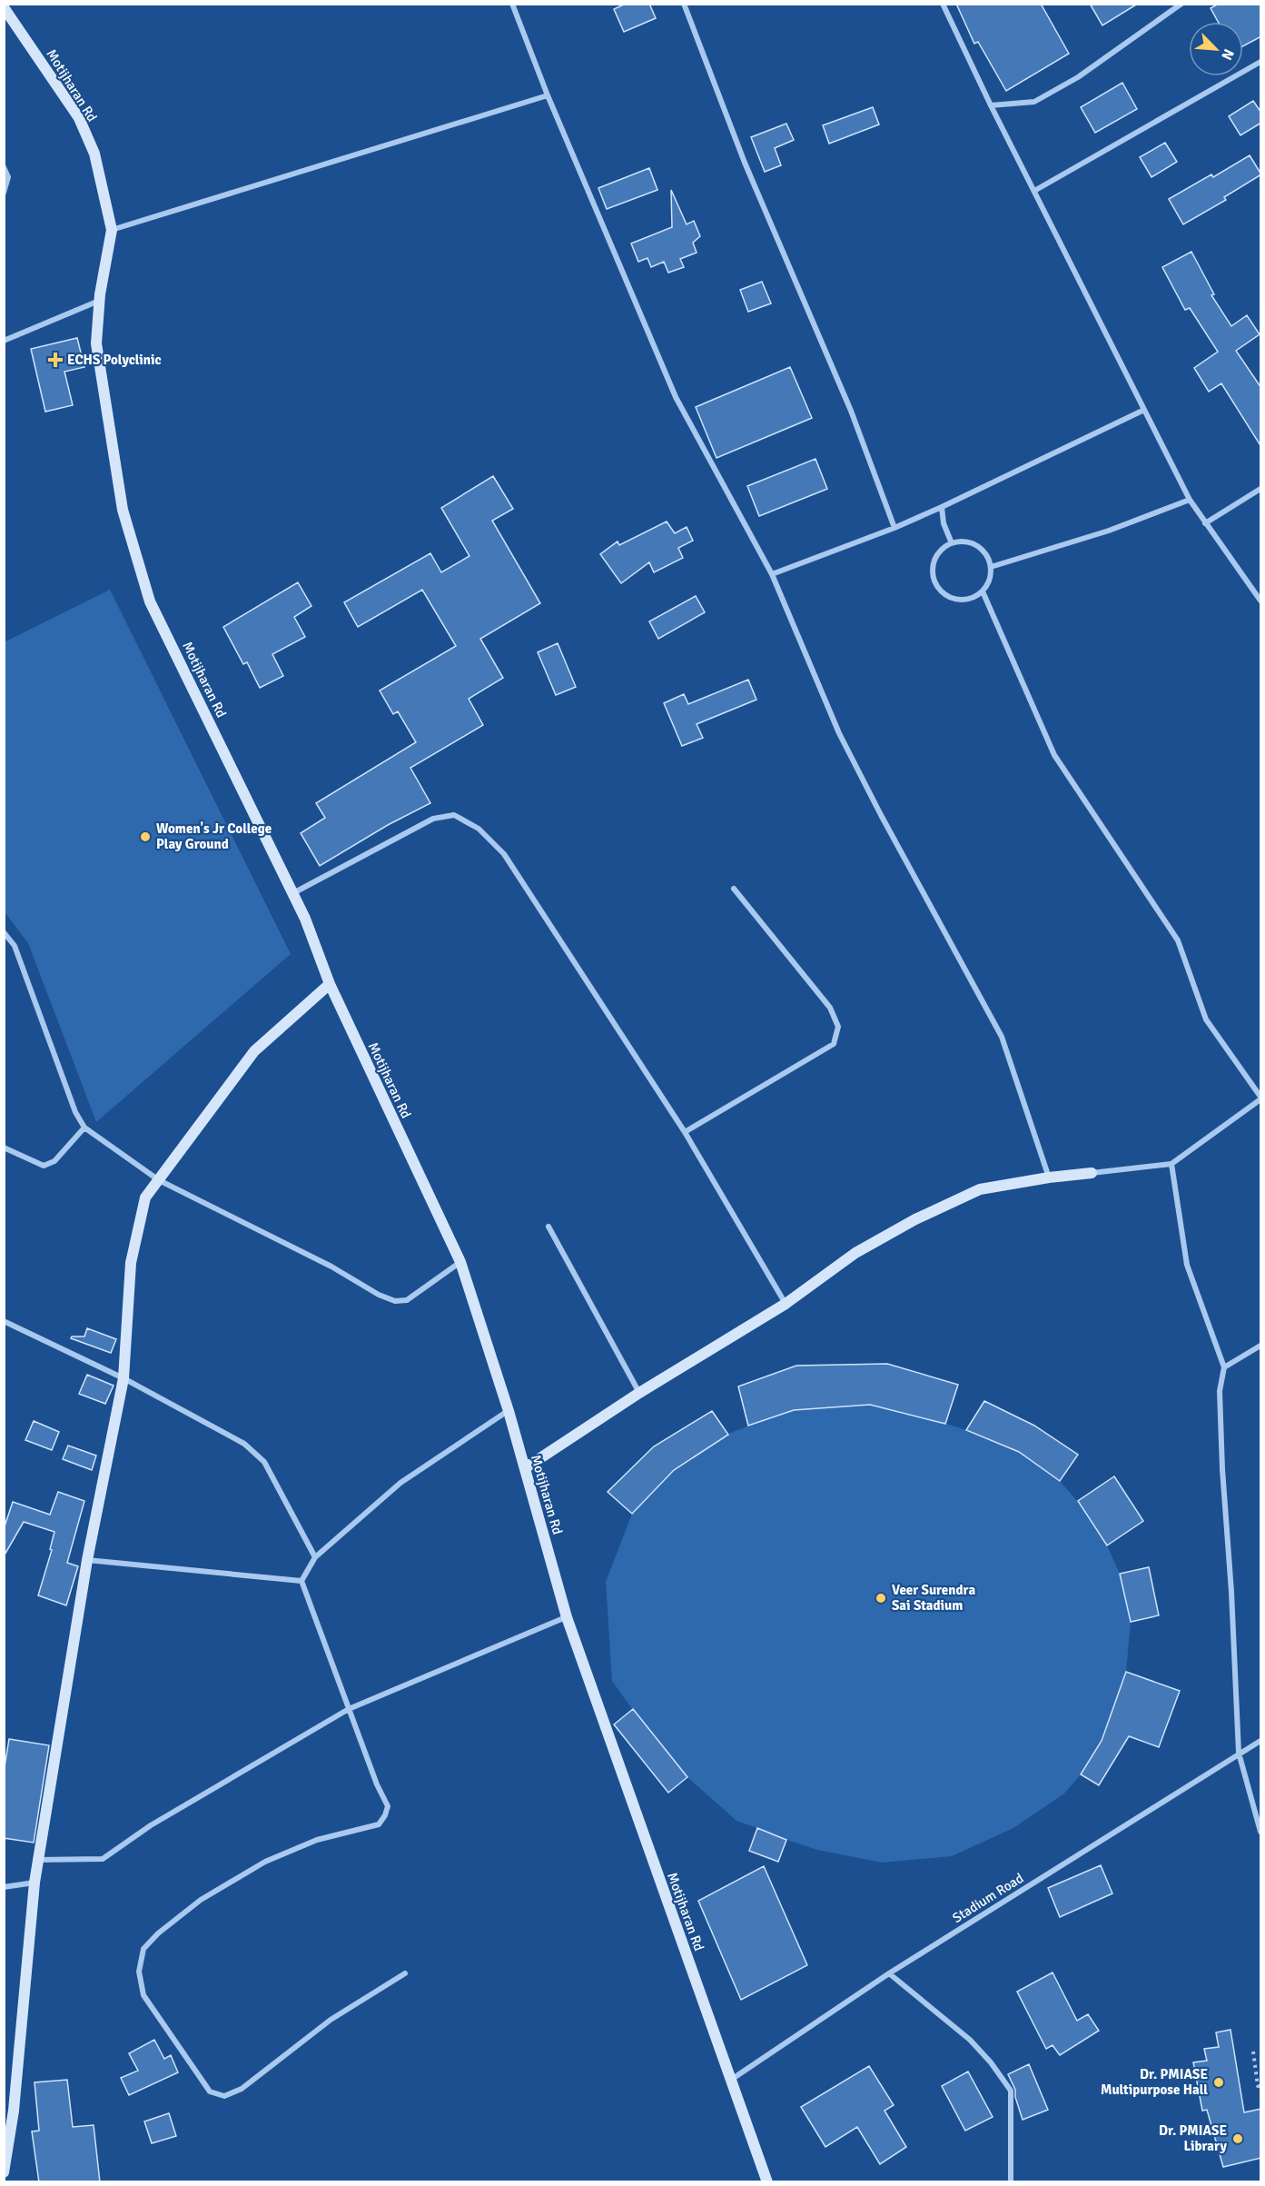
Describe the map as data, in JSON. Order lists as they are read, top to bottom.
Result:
{
  "streets": {
    "main road": ["Motijharan Rd"],
    "street": ["Stadium Road"]
  },
  "crossings": [
    ["Motijharan Rd", "Stadium Road"]
  ],
  "places": {
    "health": ["ECHS Polyclinic"],
    "other": [
      "Women's Jr College Play Ground",
      "Veer Surendra Sai Stadium",
      "Dr. PMIASE Multipurpose Hall",
      "Dr. PMIASE Library"
    ]
  },
  "north": "bottom right"
}
